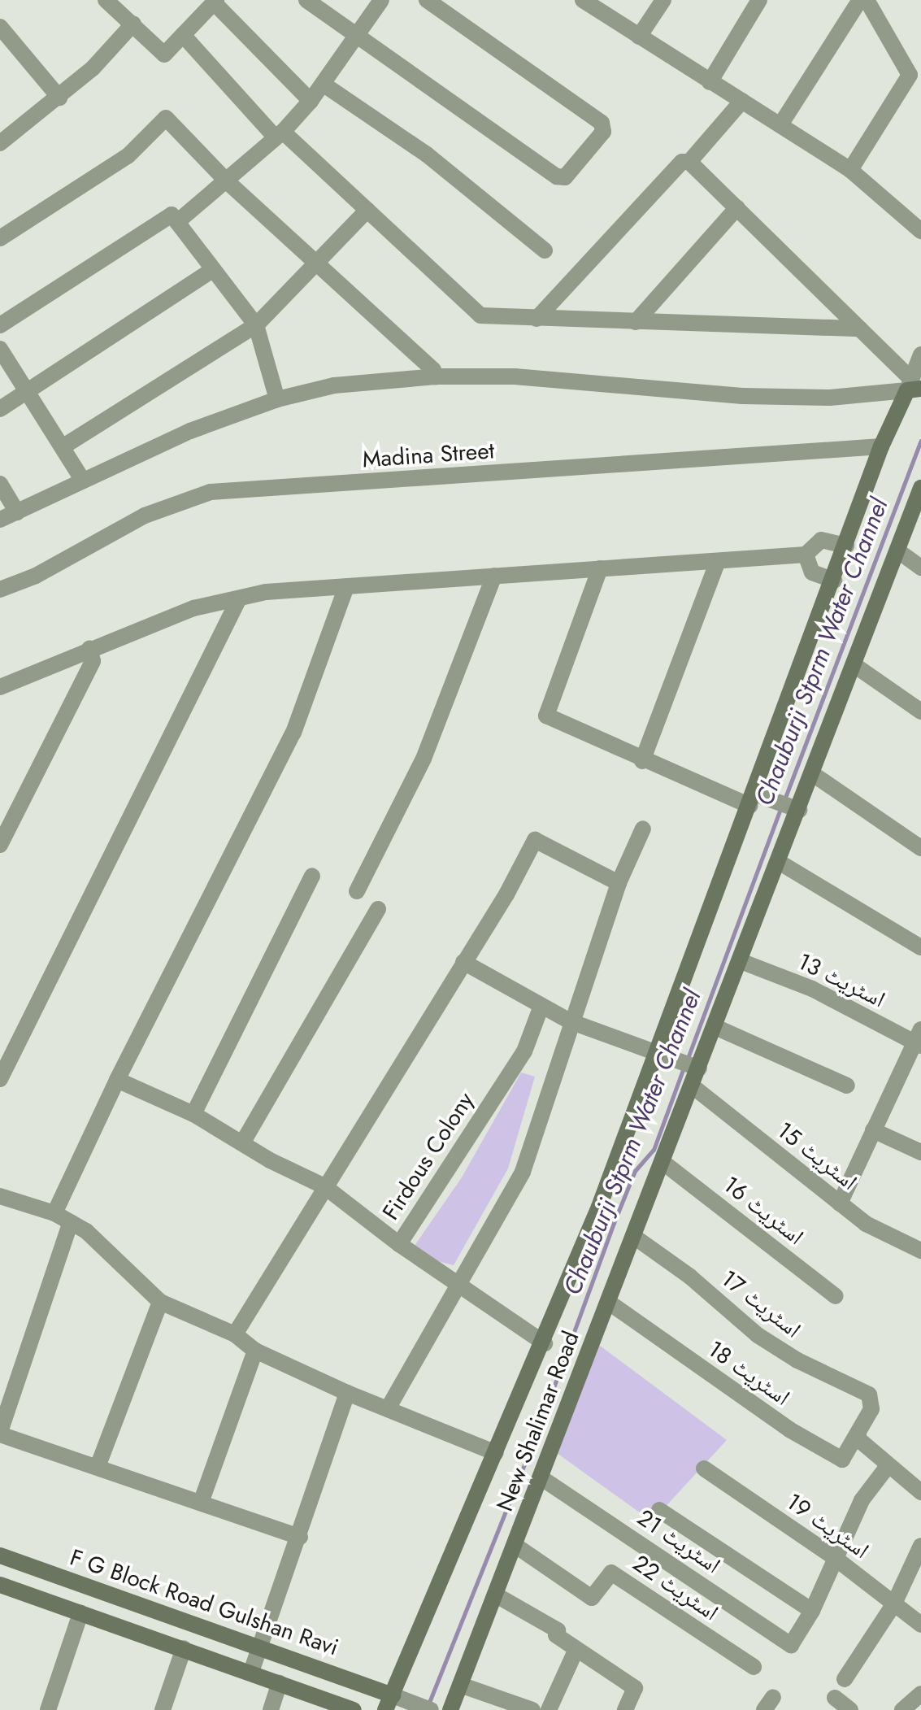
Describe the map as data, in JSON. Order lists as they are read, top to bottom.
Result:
{
  "streets": {
    "street": [
      "Madina Street",
      "اسٹریٹ 13",
      "Firdous Colony",
      "اسٹریٹ 15",
      "اسٹریٹ 16",
      "اسٹریٹ 17",
      "اسٹریٹ 18",
      "New Shalimar Road",
      "اسٹریٹ 19",
      "اسٹریٹ 21",
      "اسٹریٹ 22",
      "F G Block Road Gulshan Ravi"
    ]
  },
  "crossings": [
    ["اسٹریٹ 13", "New Shalimar Road"],
    ["اسٹریٹ 15", "New Shalimar Road"],
    ["اسٹریٹ 16", "New Shalimar Road"],
    ["اسٹریٹ 17", "اسٹریٹ 18"],
    ["اسٹریٹ 17", "New Shalimar Road"],
    ["اسٹریٹ 18", "New Shalimar Road"],
    ["New Shalimar Road", "اسٹریٹ 21"],
    ["New Shalimar Road", "اسٹریٹ 22"]
  ],
  "water": ["Chauburji Stprm Water Channel"]
}
